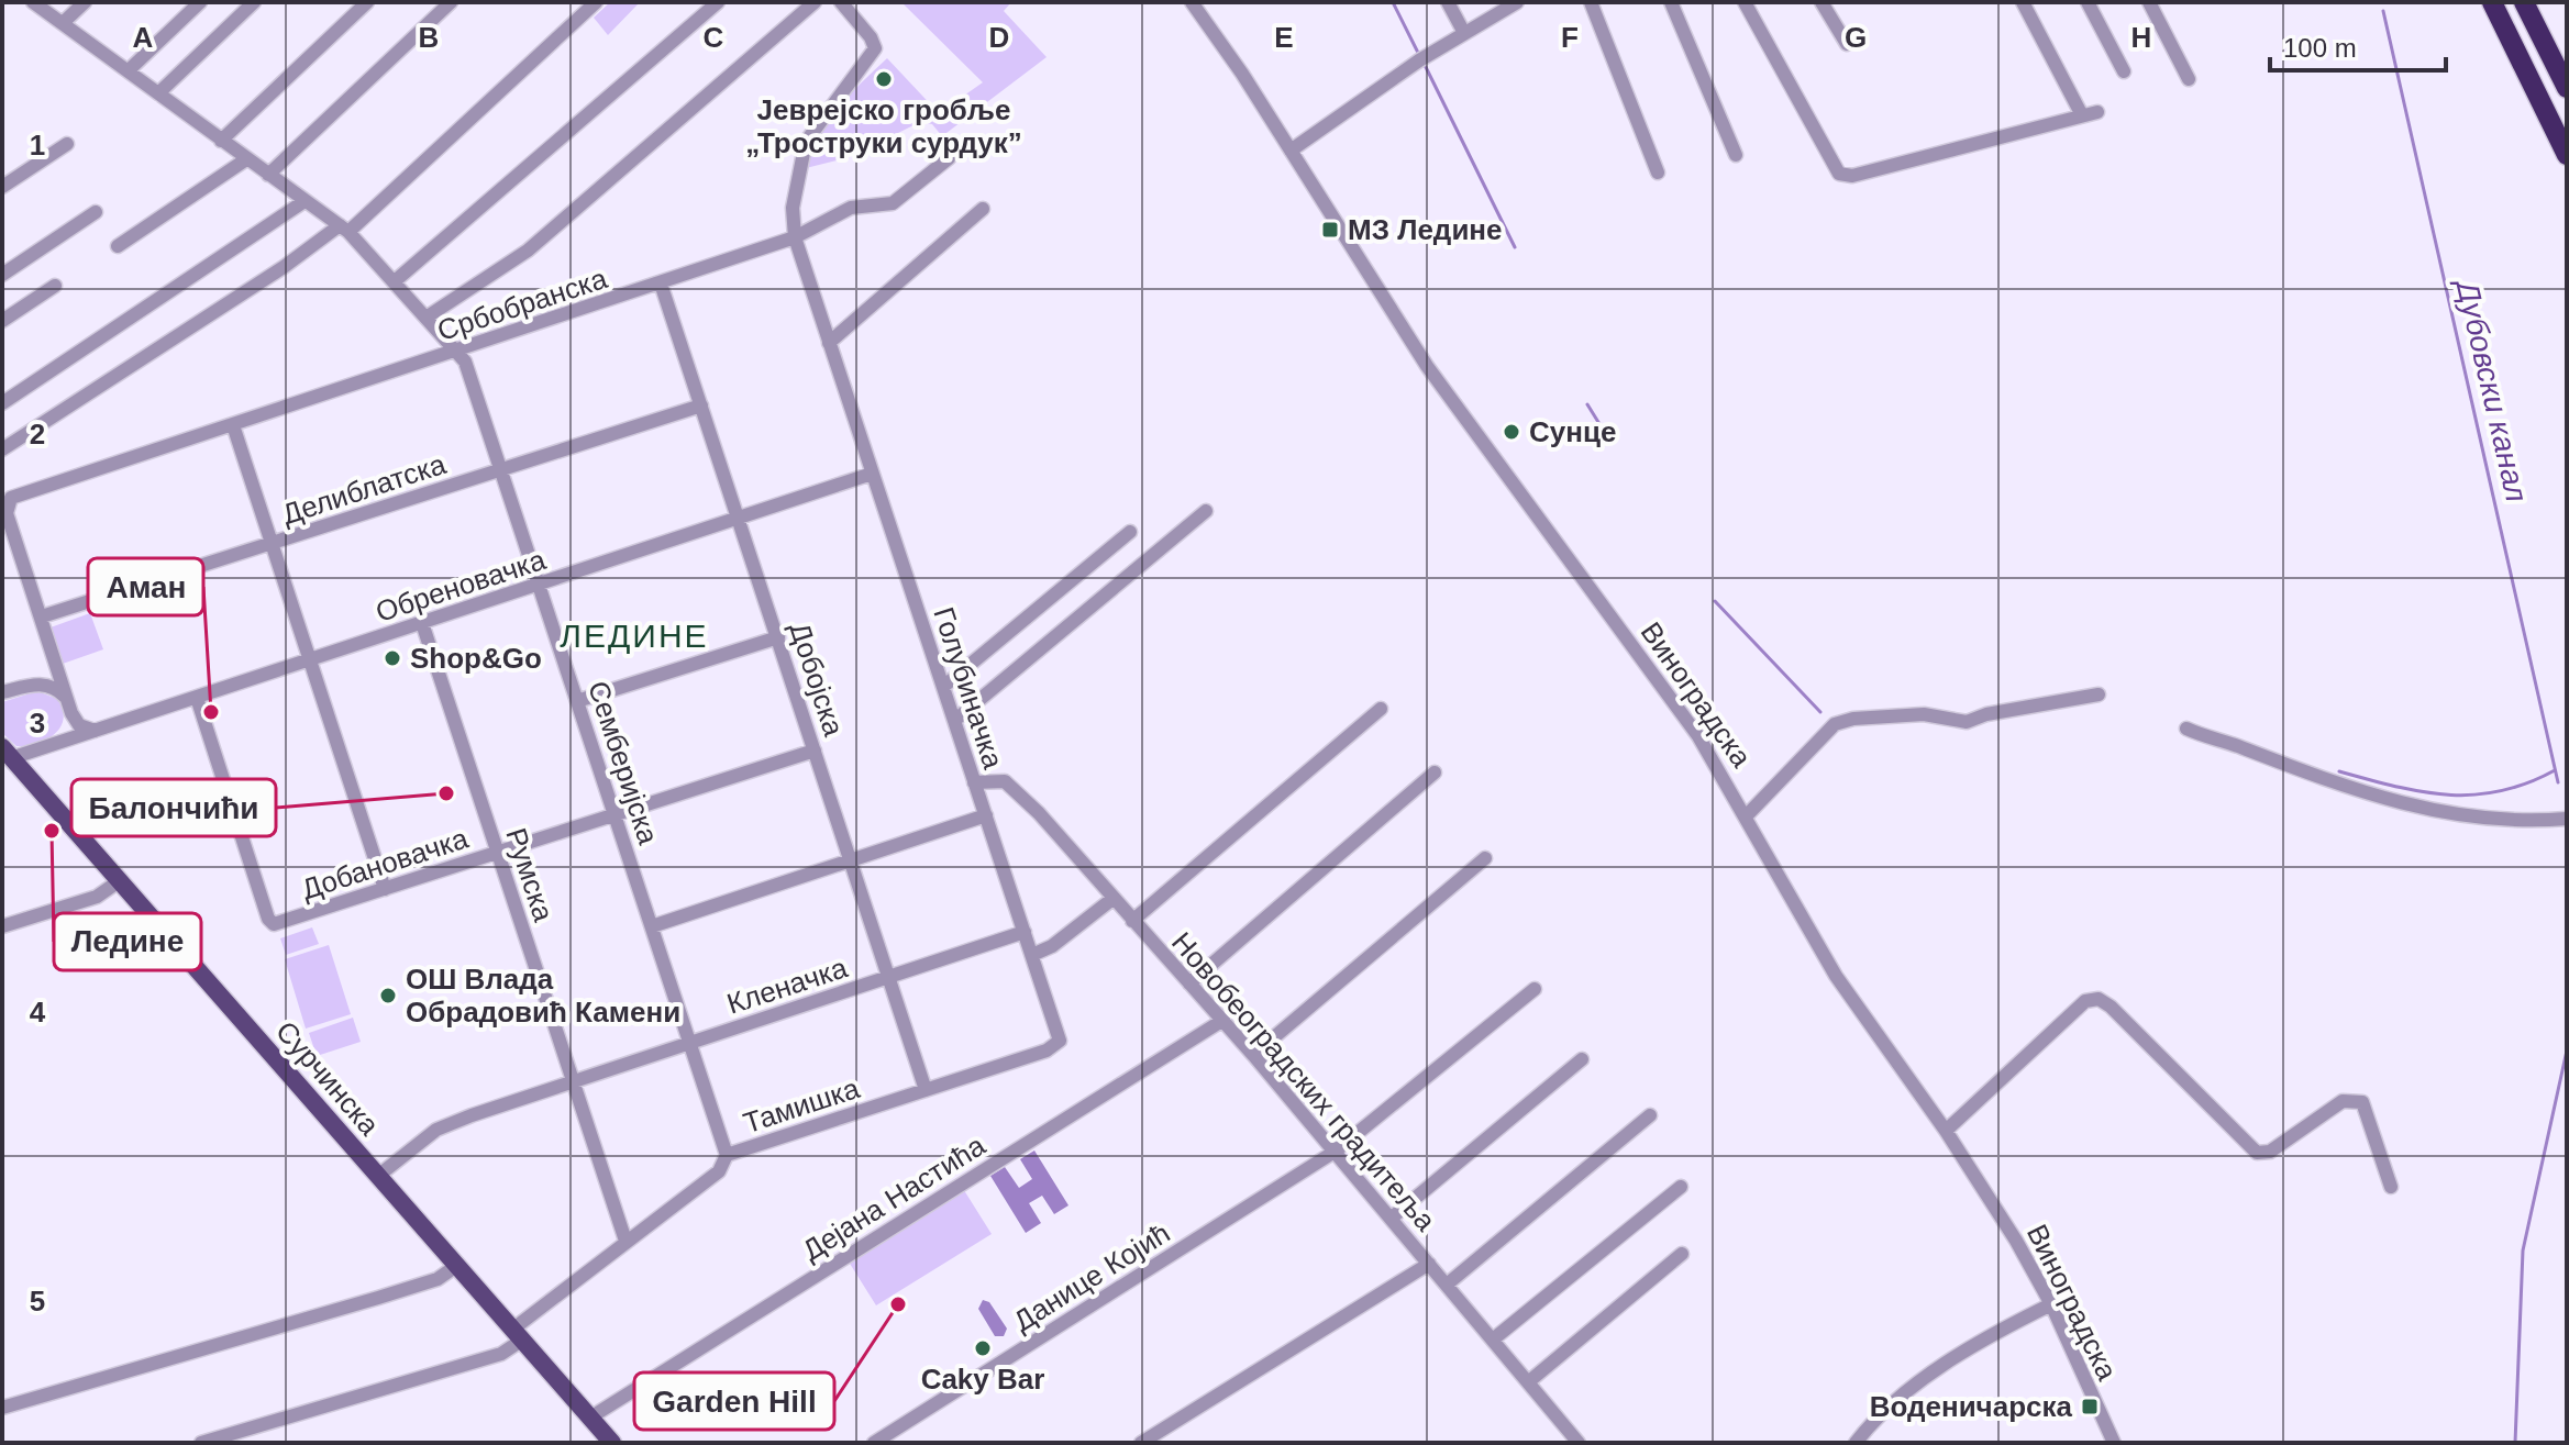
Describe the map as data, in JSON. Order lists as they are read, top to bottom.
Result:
{
  "streets": {
    "main road": ["Сурчинска"],
    "street": [
      "Србобранска",
      "Делиблатска",
      "Обреновачка",
      "Добојска",
      "Голубиначка",
      "Виноградска",
      "Семберијска",
      "Добановачка",
      "Румска",
      "Кленачка",
      "Новобеоградских градитеља",
      "Тамишка",
      "Дејана Настића",
      "Данице Којић"
    ]
  },
  "crossings": [
    ["Србобранска", "Делиблатска"],
    ["Србобранска", "Добојска"],
    ["Србобранска", "Голубиначка"],
    ["Србобранска", "Семберијска"],
    ["Делиблатска", "Добојска"],
    ["Делиблатска", "Семберијска"],
    ["Обреновачка", "Добојска"],
    ["Обреновачка", "Голубиначка"],
    ["Обреновачка", "Семберијска"],
    ["Обреновачка", "Добановачка"],
    ["Обреновачка", "Румска"],
    ["Обреновачка", "Сурчинска"],
    ["Добојска", "Добановачка"],
    ["Добојска", "Кленачка"],
    ["Добојска", "Тамишка"],
    ["Голубиначка", "Кленачка"],
    ["Голубиначка", "Новобеоградских градитеља"],
    ["Голубиначка", "Тамишка"],
    ["Семберијска", "Добановачка"],
    ["Семберијска", "Кленачка"],
    ["Семберијска", "Тамишка"],
    ["Добановачка", "Румска"],
    ["Румска", "Кленачка"],
    ["Румска", "Тамишка"],
    ["Кленачка", "Сурчинска"],
    ["Сурчинска", "Тамишка"],
    ["Сурчинска", "Дејана Настића"],
    ["Новобеоградских градитеља", "Дејана Настића"],
    ["Новобеоградских градитеља", "Данице Којић"]
  ],
  "districts": ["ЛЕДИНЕ"],
  "water": ["Дубовски канал"],
  "places": {
    "other": [
      "Јеврејско гробље „Троструки сурдук”",
      "Сунце",
      "Shop&Go",
      "Аман",
      "Балончићи",
      "Ледине",
      "ОШ Влада Обрадовић Камени",
      "Garden Hill",
      "Caky Bar"
    ],
    "transit": ["МЗ Ледине", "Воденичарска"]
  },
  "scale_bar": "100 m",
  "grid": {
    "columns": [
      "A",
      "B",
      "C",
      "D",
      "E",
      "F",
      "G",
      "H"
    ],
    "rows": [
      "1",
      "2",
      "3",
      "4",
      "5"
    ]
  }
}
